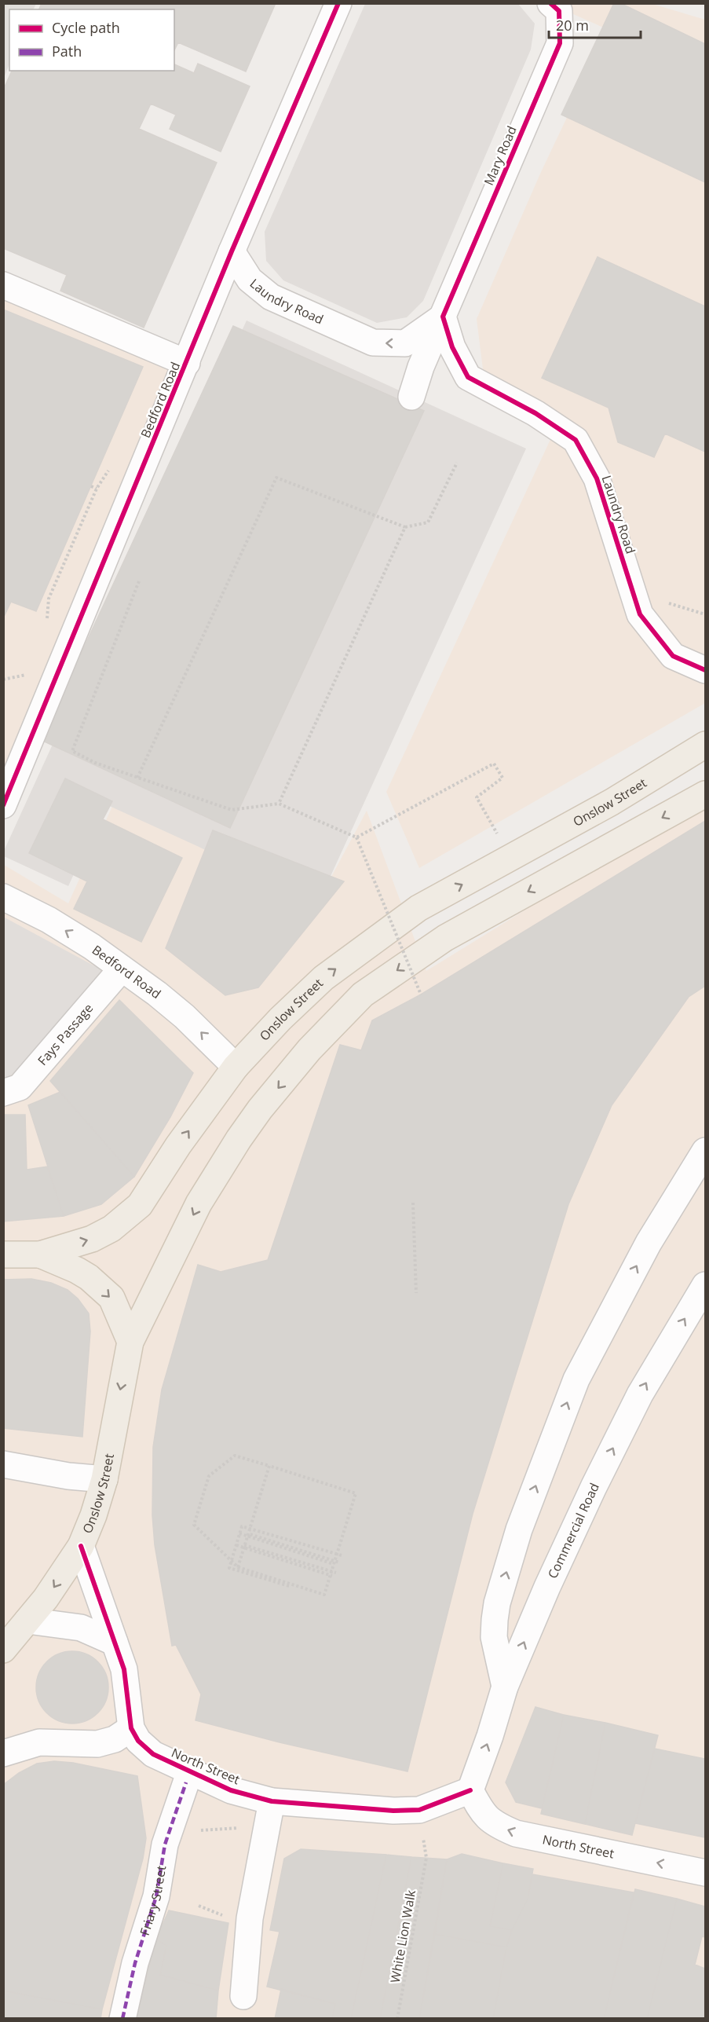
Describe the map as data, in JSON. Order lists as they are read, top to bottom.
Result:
{
  "streets": {
    "main road": ["Onslow Street"],
    "street": [
      "Mary Road",
      "Laundry Road",
      "Bedford Road",
      "Fays Passage",
      "Commercial Road",
      "North Street",
      "Friary Street"
    ],
    "path": ["White Lion Walk"]
  },
  "crossings": [
    ["Mary Road", "Laundry Road"],
    ["Laundry Road", "Bedford Road"],
    ["Bedford Road", "Onslow Street"],
    ["Bedford Road", "Fays Passage"],
    ["Commercial Road", "North Street"]
  ],
  "one_way": ["North Street"],
  "legend": ["Cycle path", "Path"],
  "scale_bar": "20 m"
}
